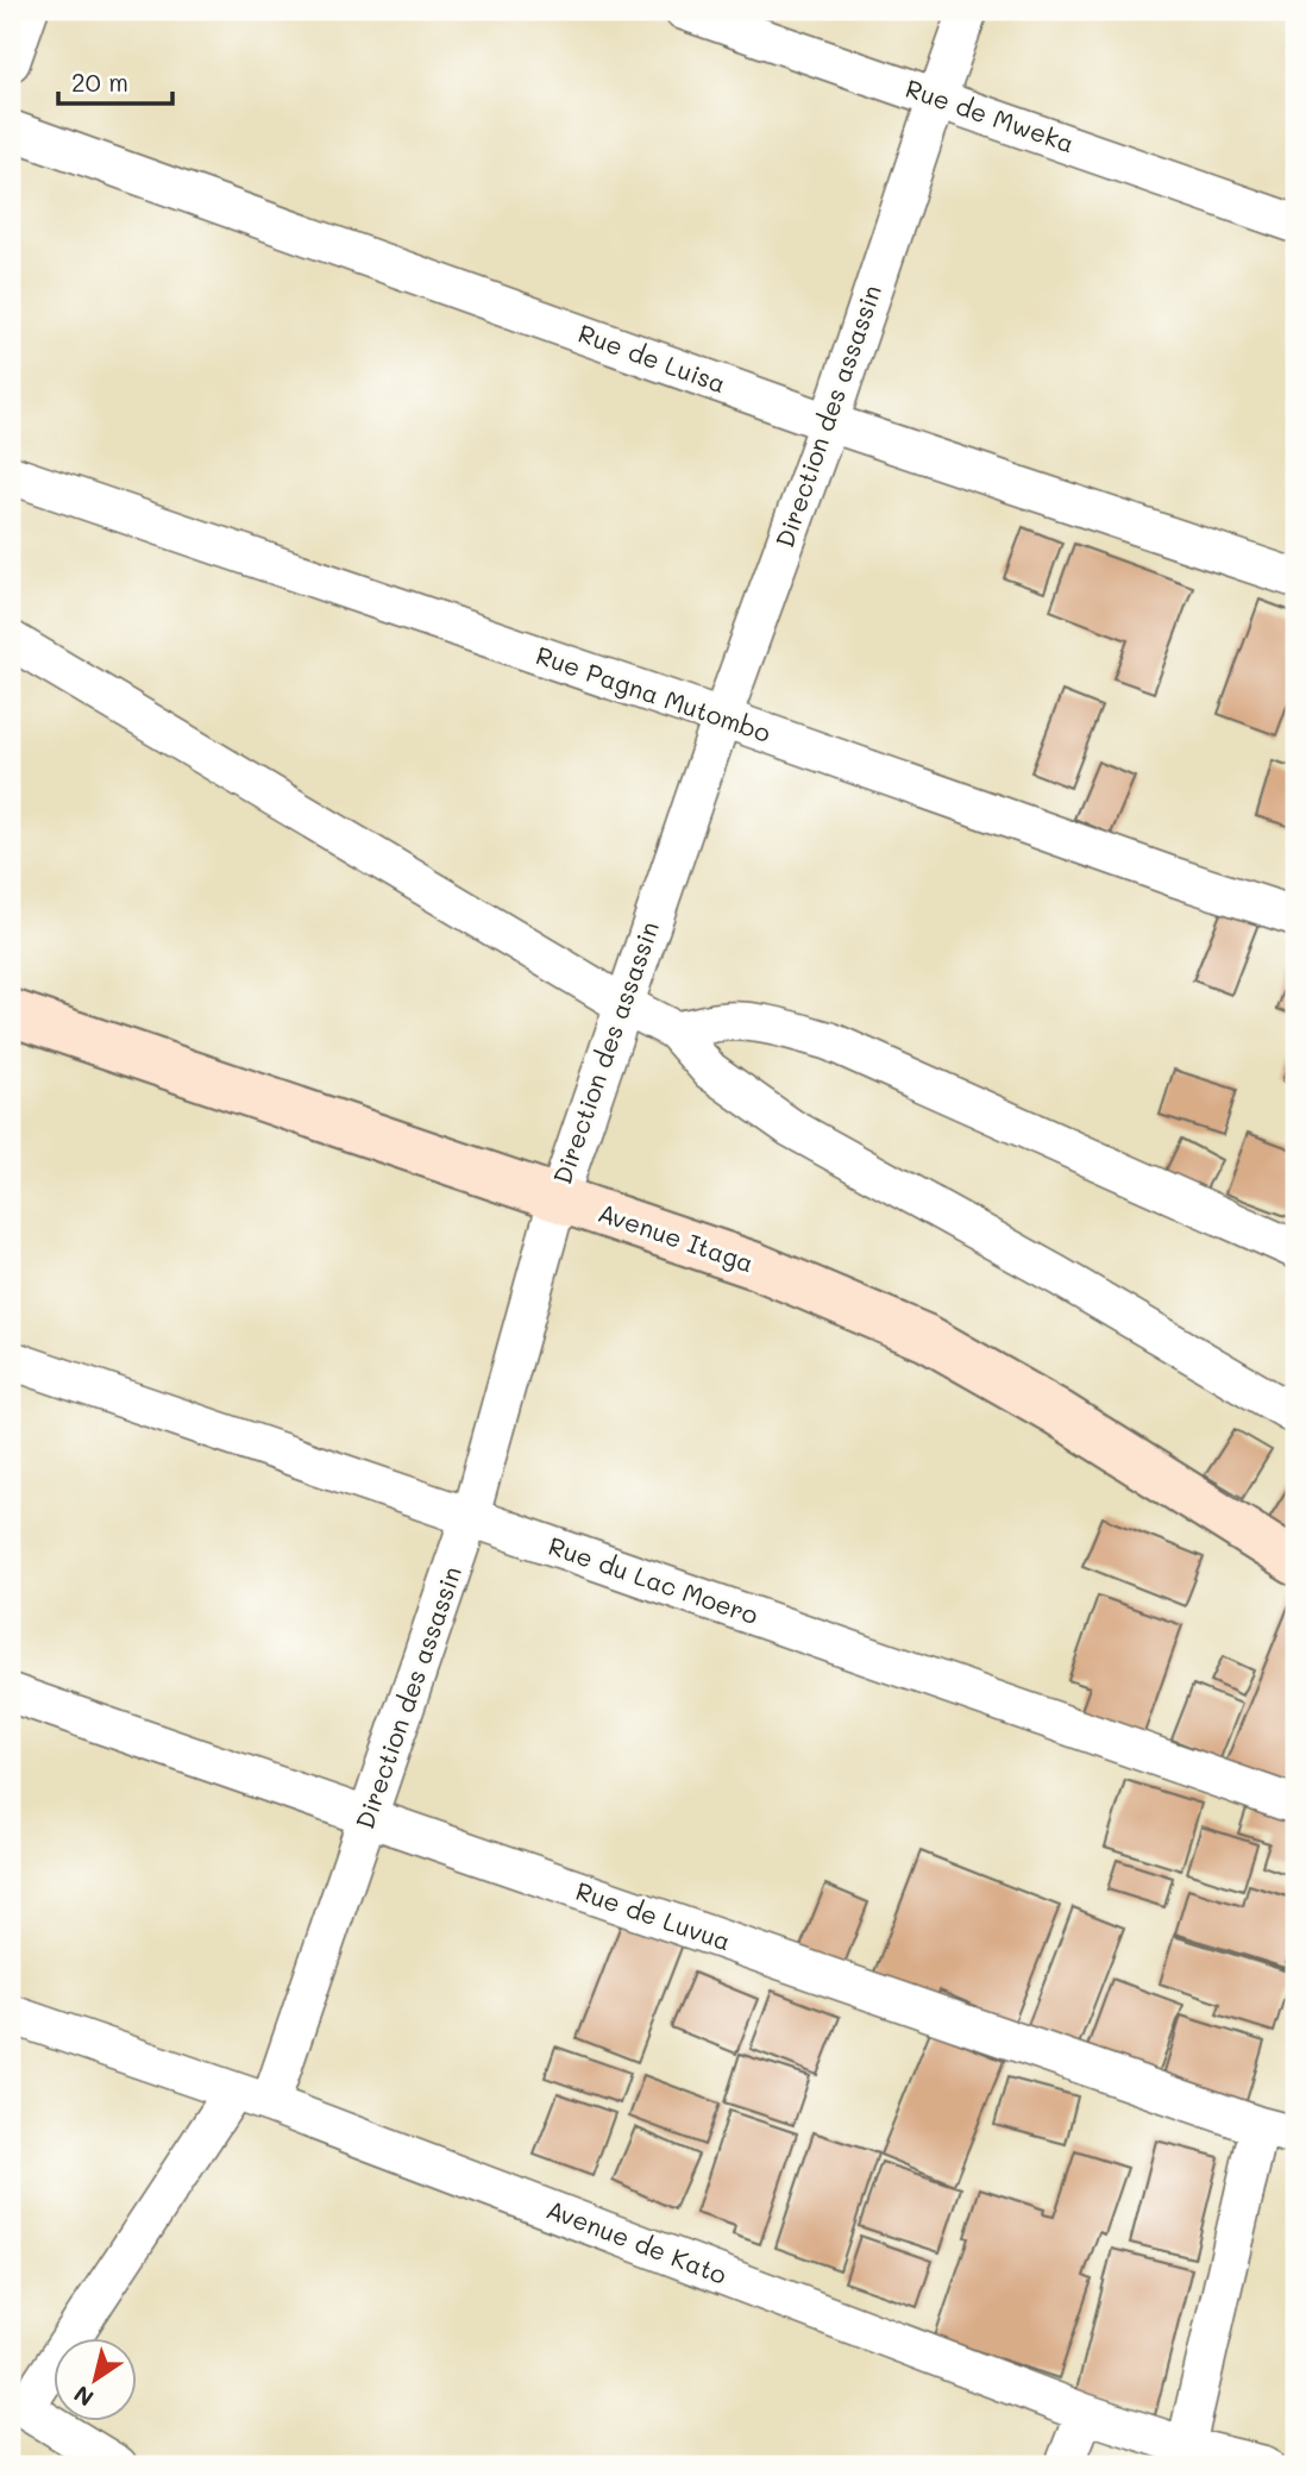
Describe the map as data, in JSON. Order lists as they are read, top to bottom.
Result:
{
  "streets": {
    "street": [
      "Rue de Mweka",
      "Rue de Luisa",
      "Direction des assassin",
      "Rue Pagna Mutombo",
      "Avenue Itaga",
      "Rue du Lac Moero",
      "Rue de Luvua",
      "Avenue de Kato"
    ]
  },
  "crossings": [
    ["Rue de Mweka", "Direction des assassin"],
    ["Rue de Luisa", "Direction des assassin"],
    ["Direction des assassin", "Rue Pagna Mutombo"],
    ["Direction des assassin", "Avenue Itaga"],
    ["Direction des assassin", "Rue du Lac Moero"],
    ["Direction des assassin", "Rue de Luvua"],
    ["Direction des assassin", "Avenue de Kato"]
  ],
  "scale_bar": "20 m",
  "north": "bottom left"
}
